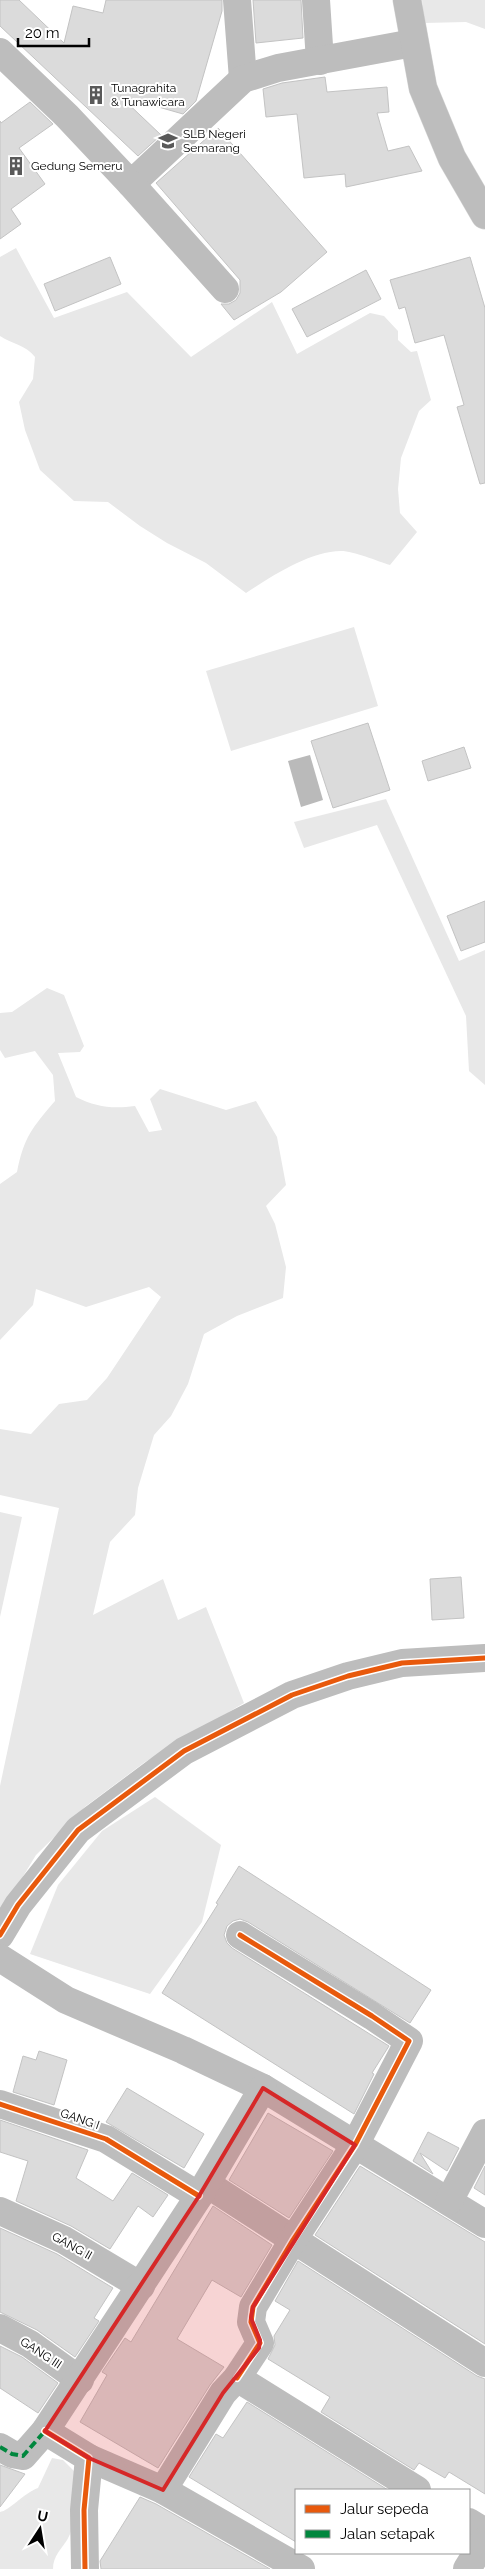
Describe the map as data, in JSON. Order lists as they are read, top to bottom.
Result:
{
  "streets": {
    "street": ["GANG I", "GANG II", "GANG III"]
  },
  "places": {
    "building": ["Tunagrahita & Tunawicara", "Gedung Semeru"],
    "school or university": ["SLB Negeri Semarang"]
  },
  "legend": ["Jalur sepeda", "Jalan setapak"],
  "scale_bar": "20 m",
  "north": "top"
}
